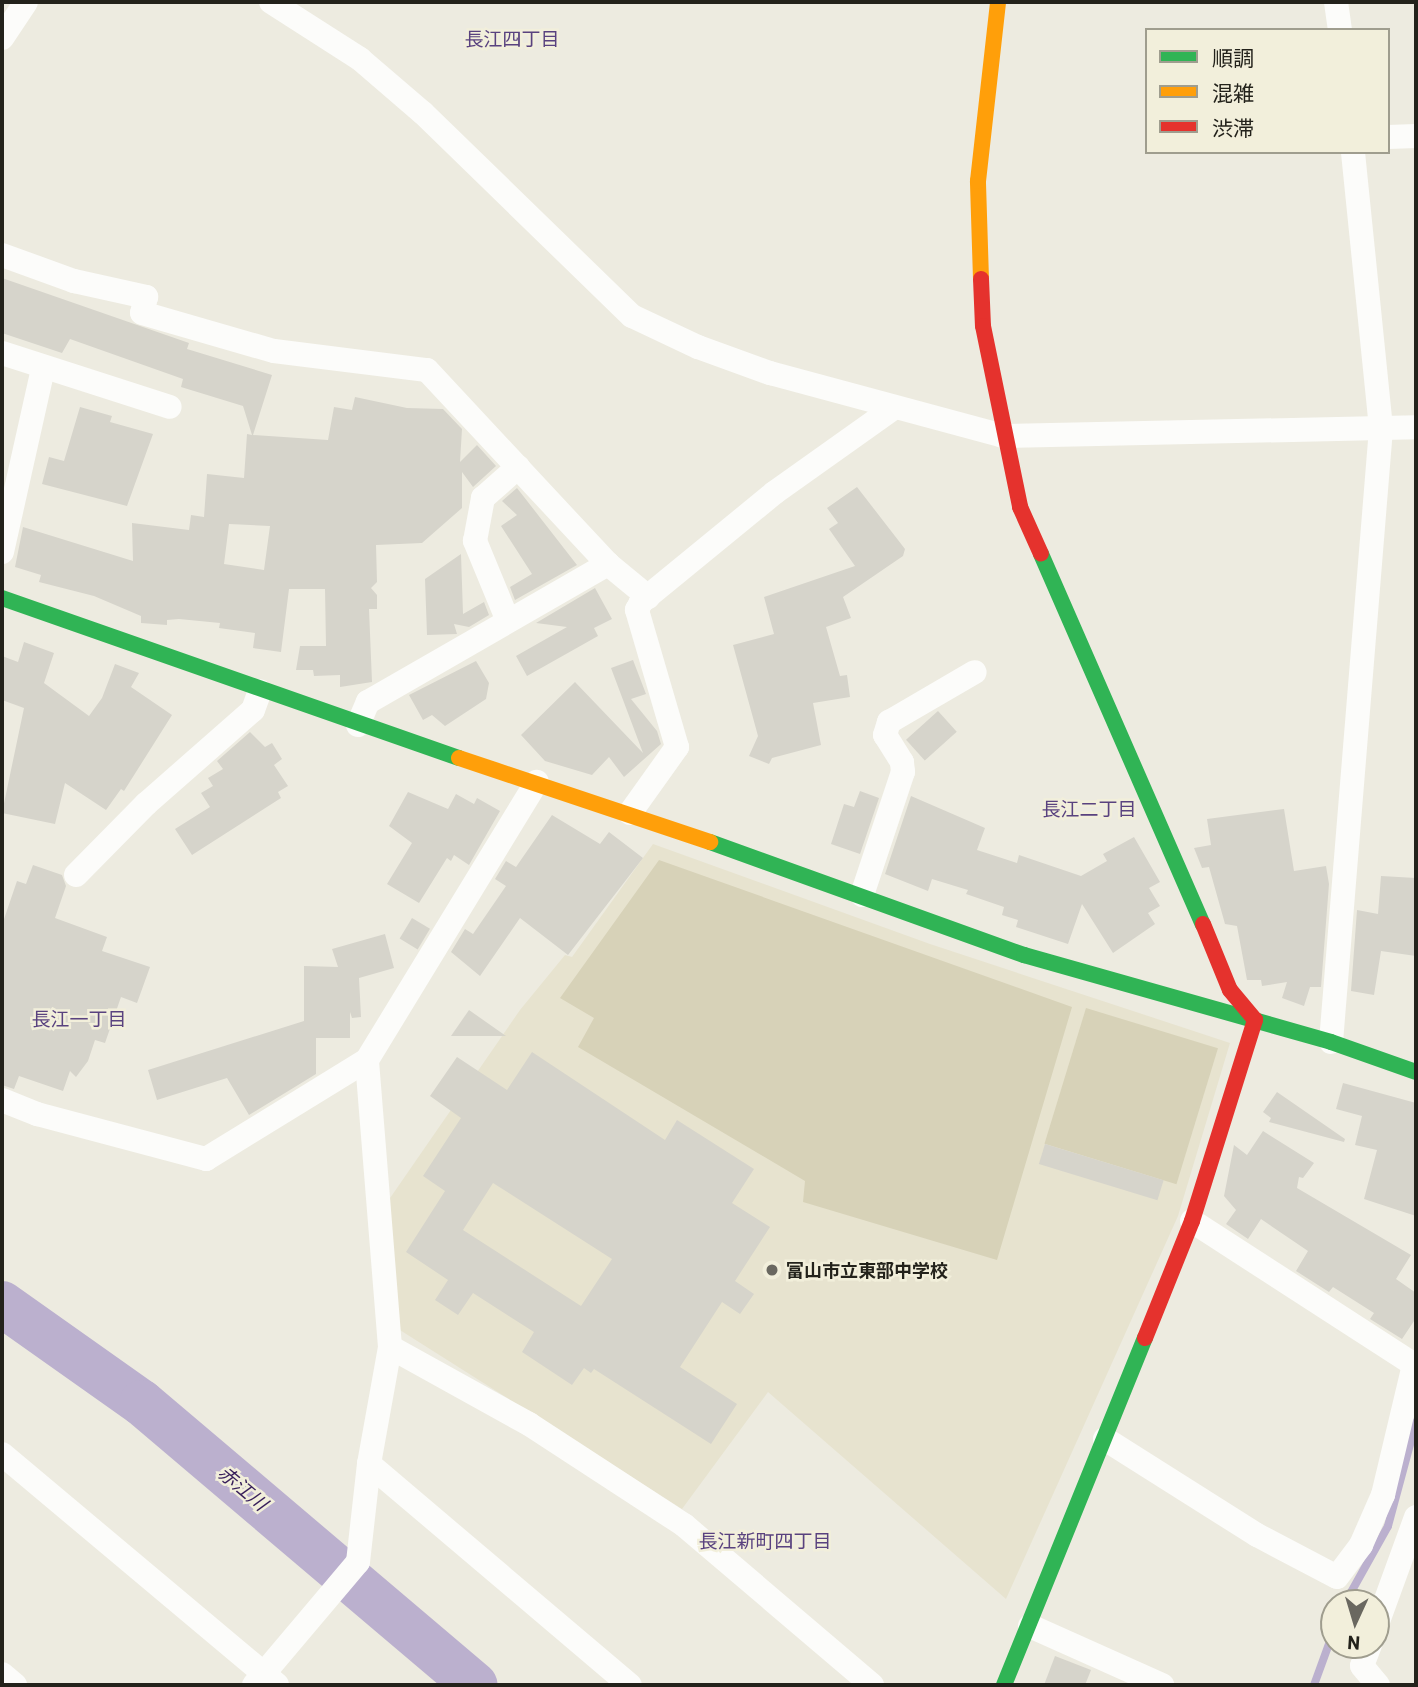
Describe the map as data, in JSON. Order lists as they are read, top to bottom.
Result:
{
  "districts": [
    "長江四丁目",
    "長江二丁目",
    "長江一丁目",
    "長江新町四丁目"
  ],
  "water": ["赤江川"],
  "places": ["富山市立東部中学校"],
  "legend": ["順調", "混雑", "渋滞"],
  "north": "bottom"
}
